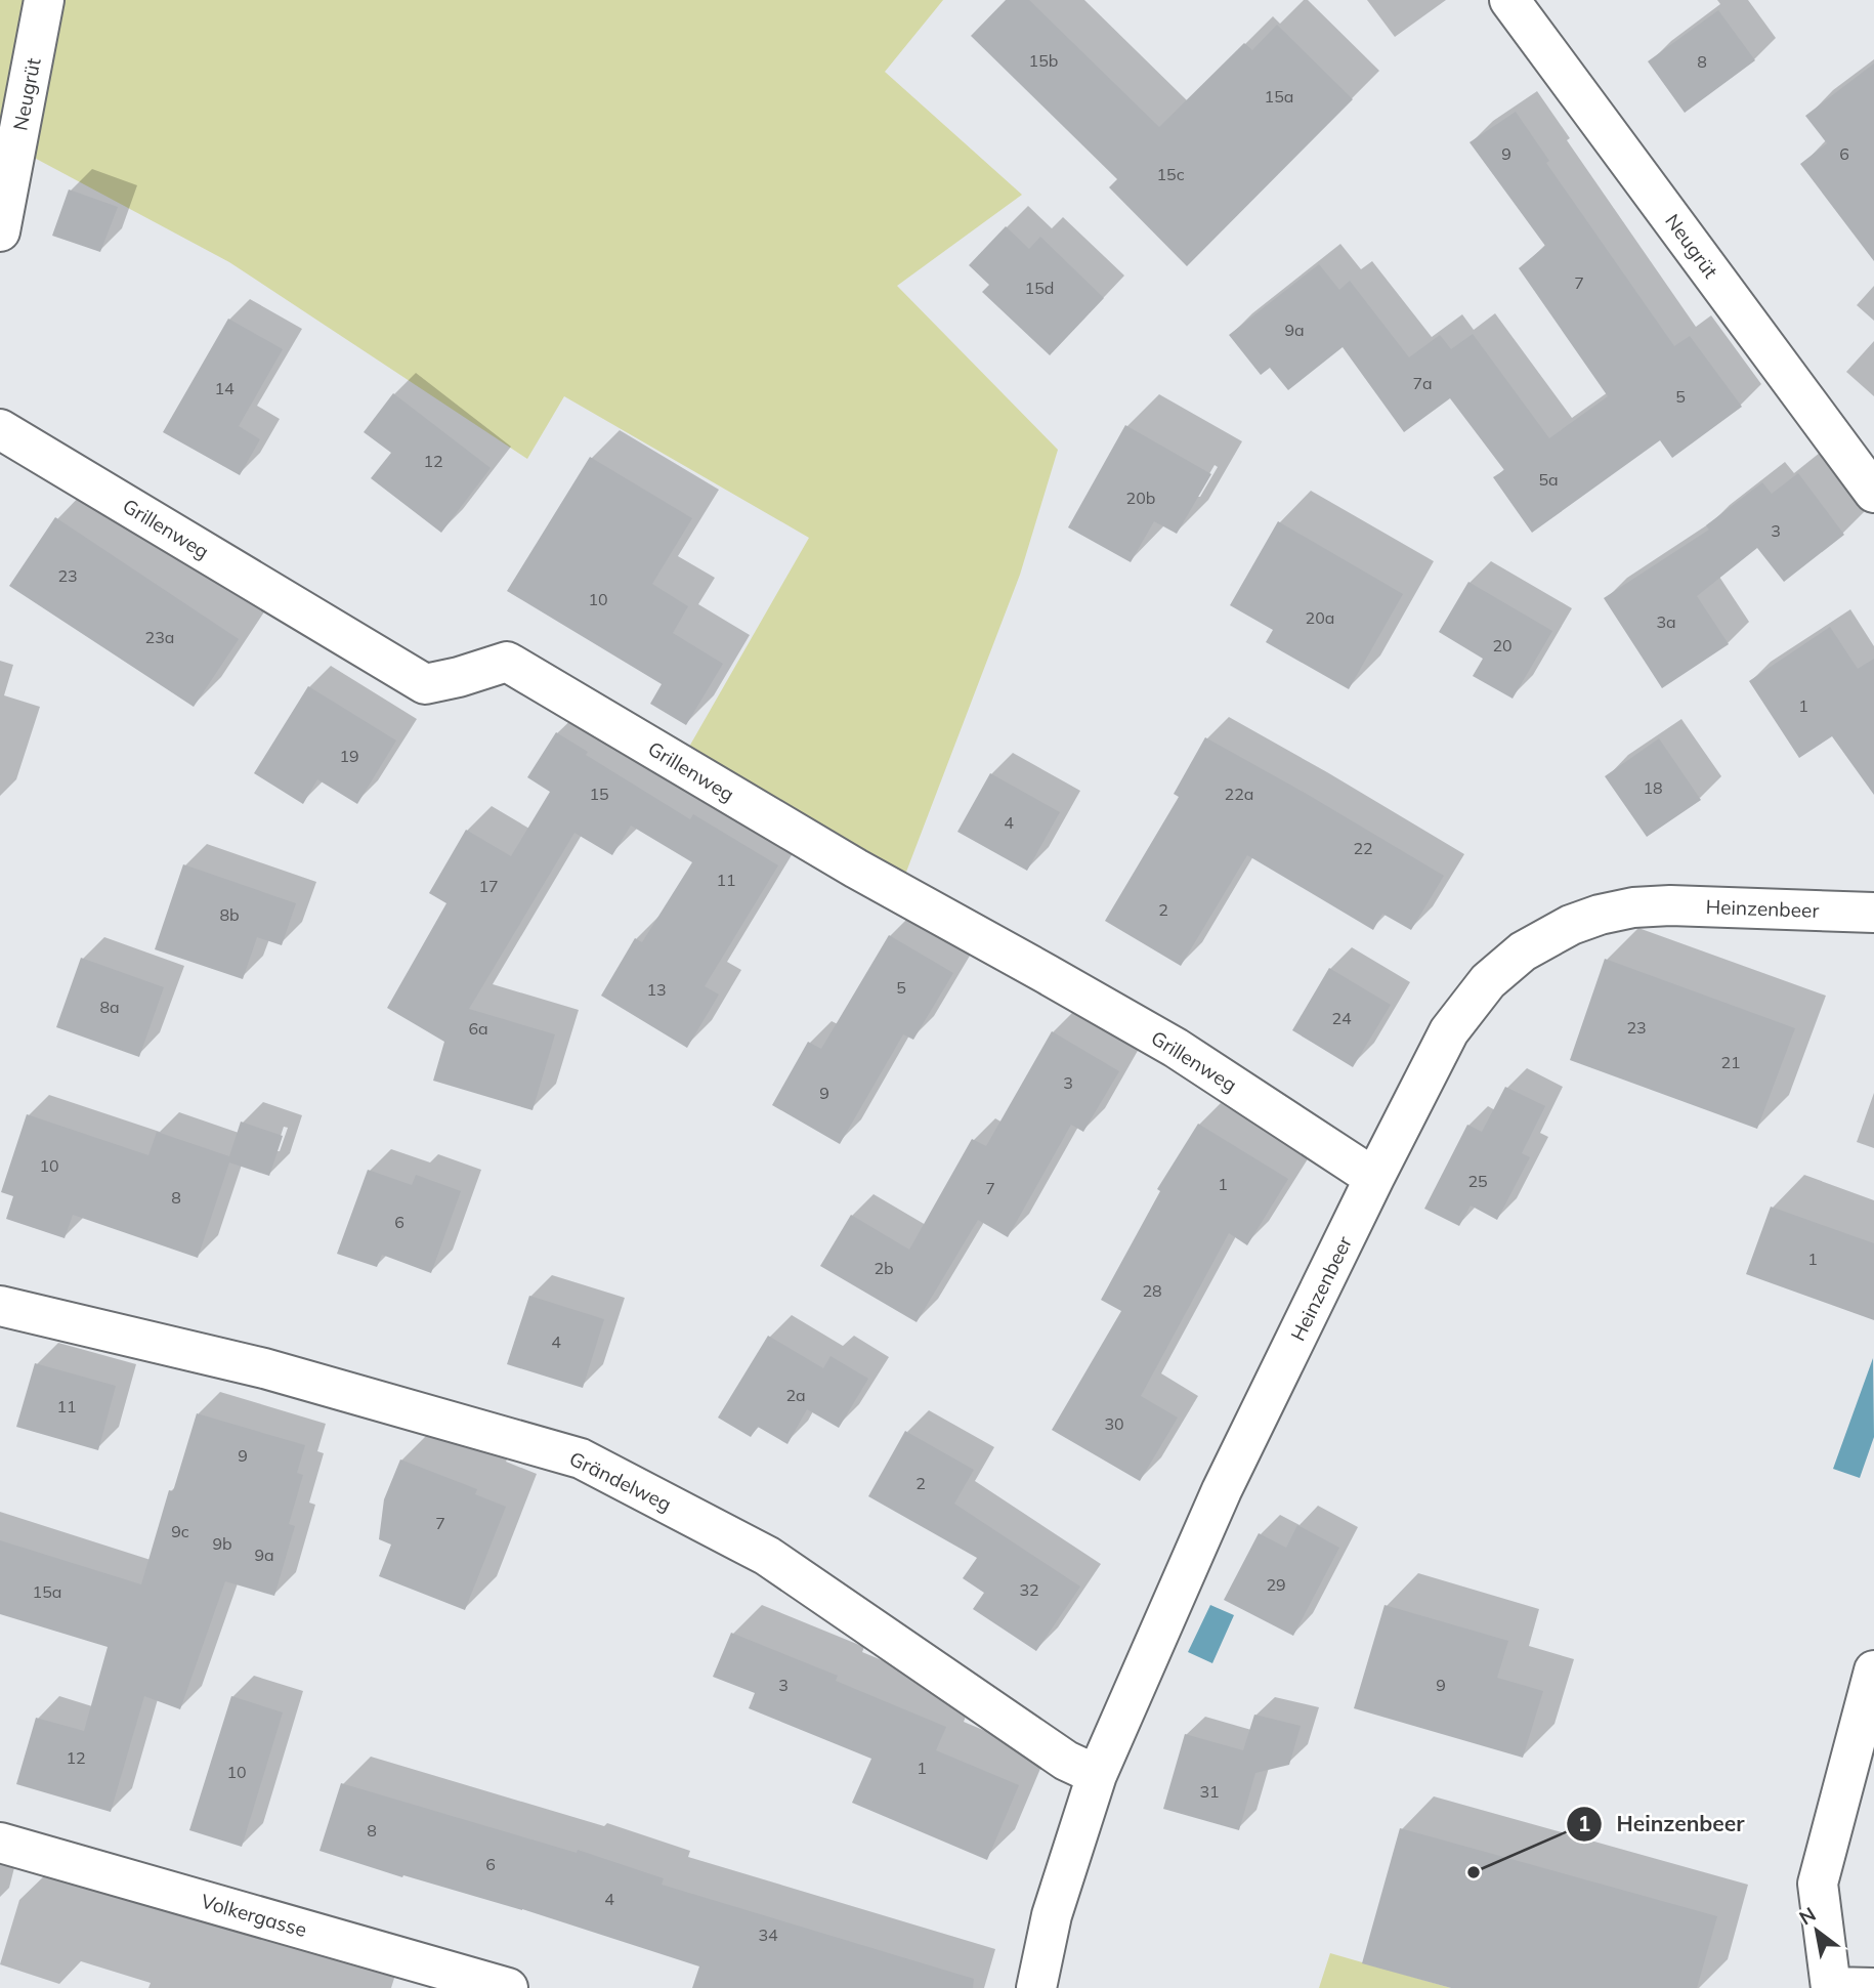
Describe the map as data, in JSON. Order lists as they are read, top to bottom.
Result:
{
  "streets": {
    "street": [
      "Neugrüt",
      "Grillenweg",
      "Heinzenbeer",
      "Grändelweg",
      "Volkergasse"
    ]
  },
  "crossings": [
    ["Grillenweg", "Heinzenbeer"],
    ["Heinzenbeer", "Grändelweg"]
  ],
  "places": ["Heinzenbeer"],
  "house_numbers": [
    "15b",
    "8",
    "15a",
    "9",
    "6",
    "15c",
    "7",
    "15d",
    "9a",
    "7a",
    "14",
    "5",
    "12",
    "5a",
    "20b",
    "3",
    "23",
    "10",
    "20a",
    "3a",
    "23a",
    "20",
    "1",
    "19",
    "18",
    "15",
    "22a",
    "4",
    "22",
    "11",
    "17",
    "2",
    "8b",
    "5",
    "13",
    "8a",
    "24",
    "23",
    "6a",
    "21",
    "3",
    "9",
    "10",
    "25",
    "1",
    "7",
    "8",
    "6",
    "1",
    "2b",
    "28",
    "4",
    "2a",
    "11",
    "30",
    "9",
    "2",
    "7",
    "9c",
    "9b",
    "9a",
    "29",
    "32",
    "15a",
    "3",
    "9",
    "12",
    "1",
    "10",
    "31",
    "8",
    "6",
    "4",
    "34"
  ],
  "north": "top left"
}
